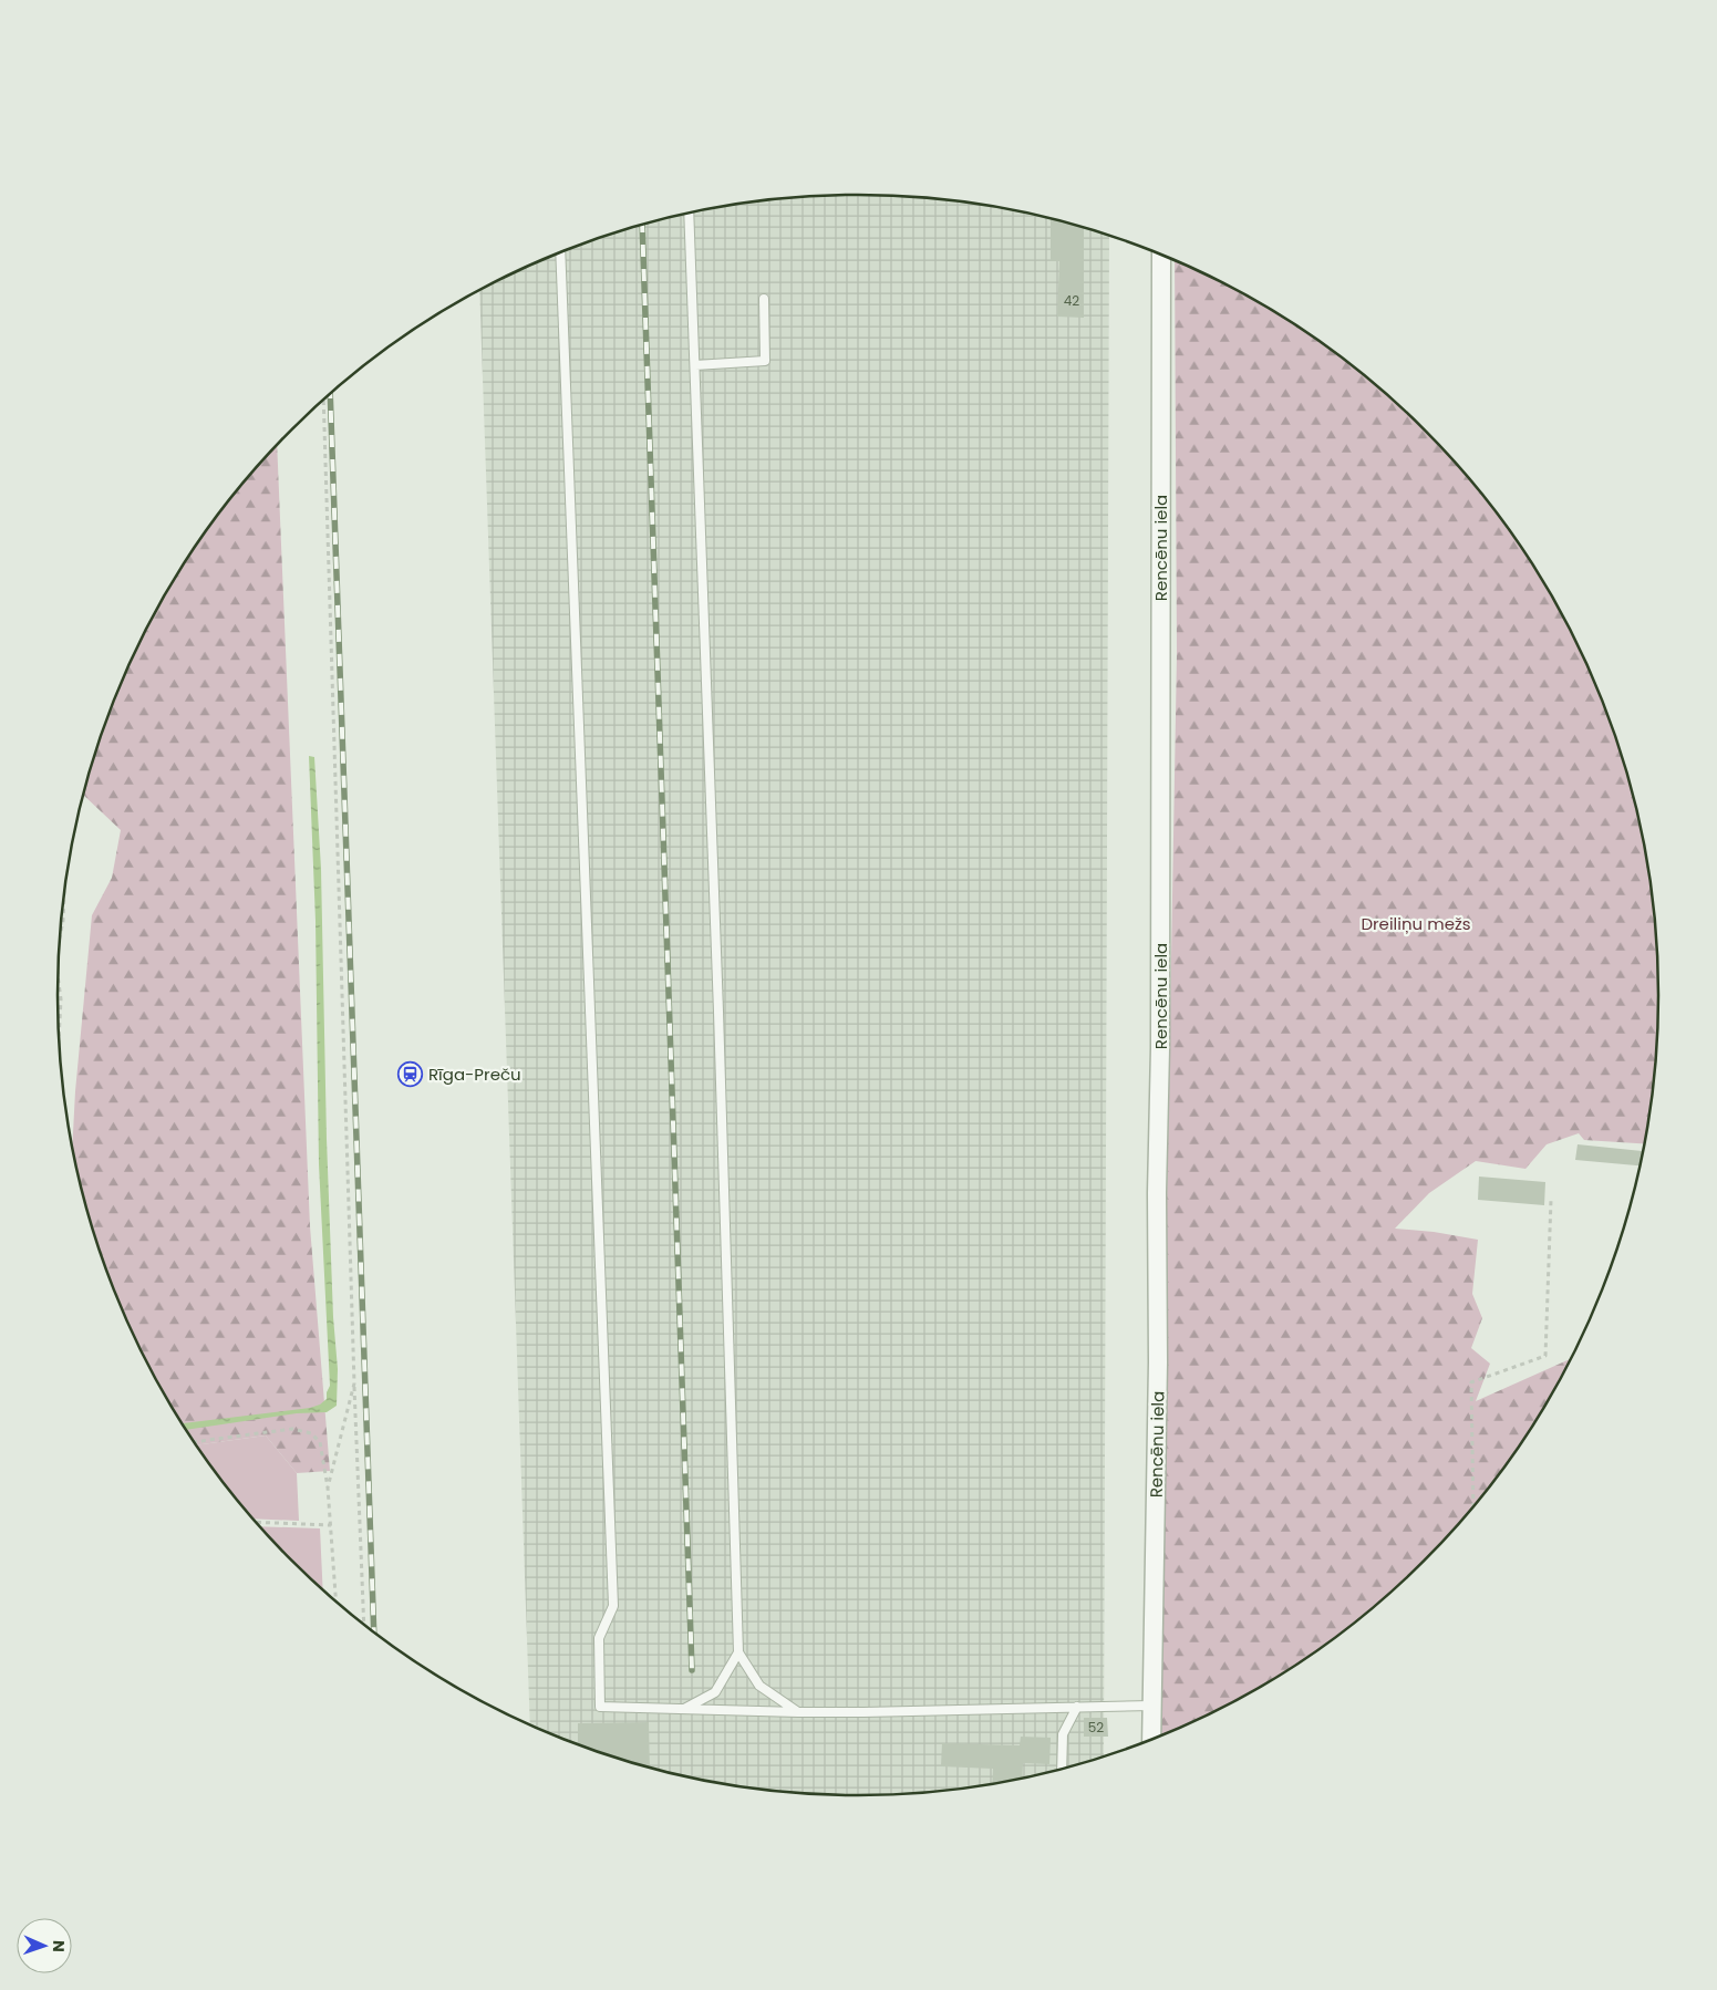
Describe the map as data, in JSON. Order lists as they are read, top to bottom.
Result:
{
  "streets": {
    "street": ["Rencēnu iela"]
  },
  "parks": ["Dreiliņu mežs"],
  "places": {
    "station": ["Rīga-Preču"]
  },
  "house_numbers": ["42", "52"],
  "north": "right"
}
